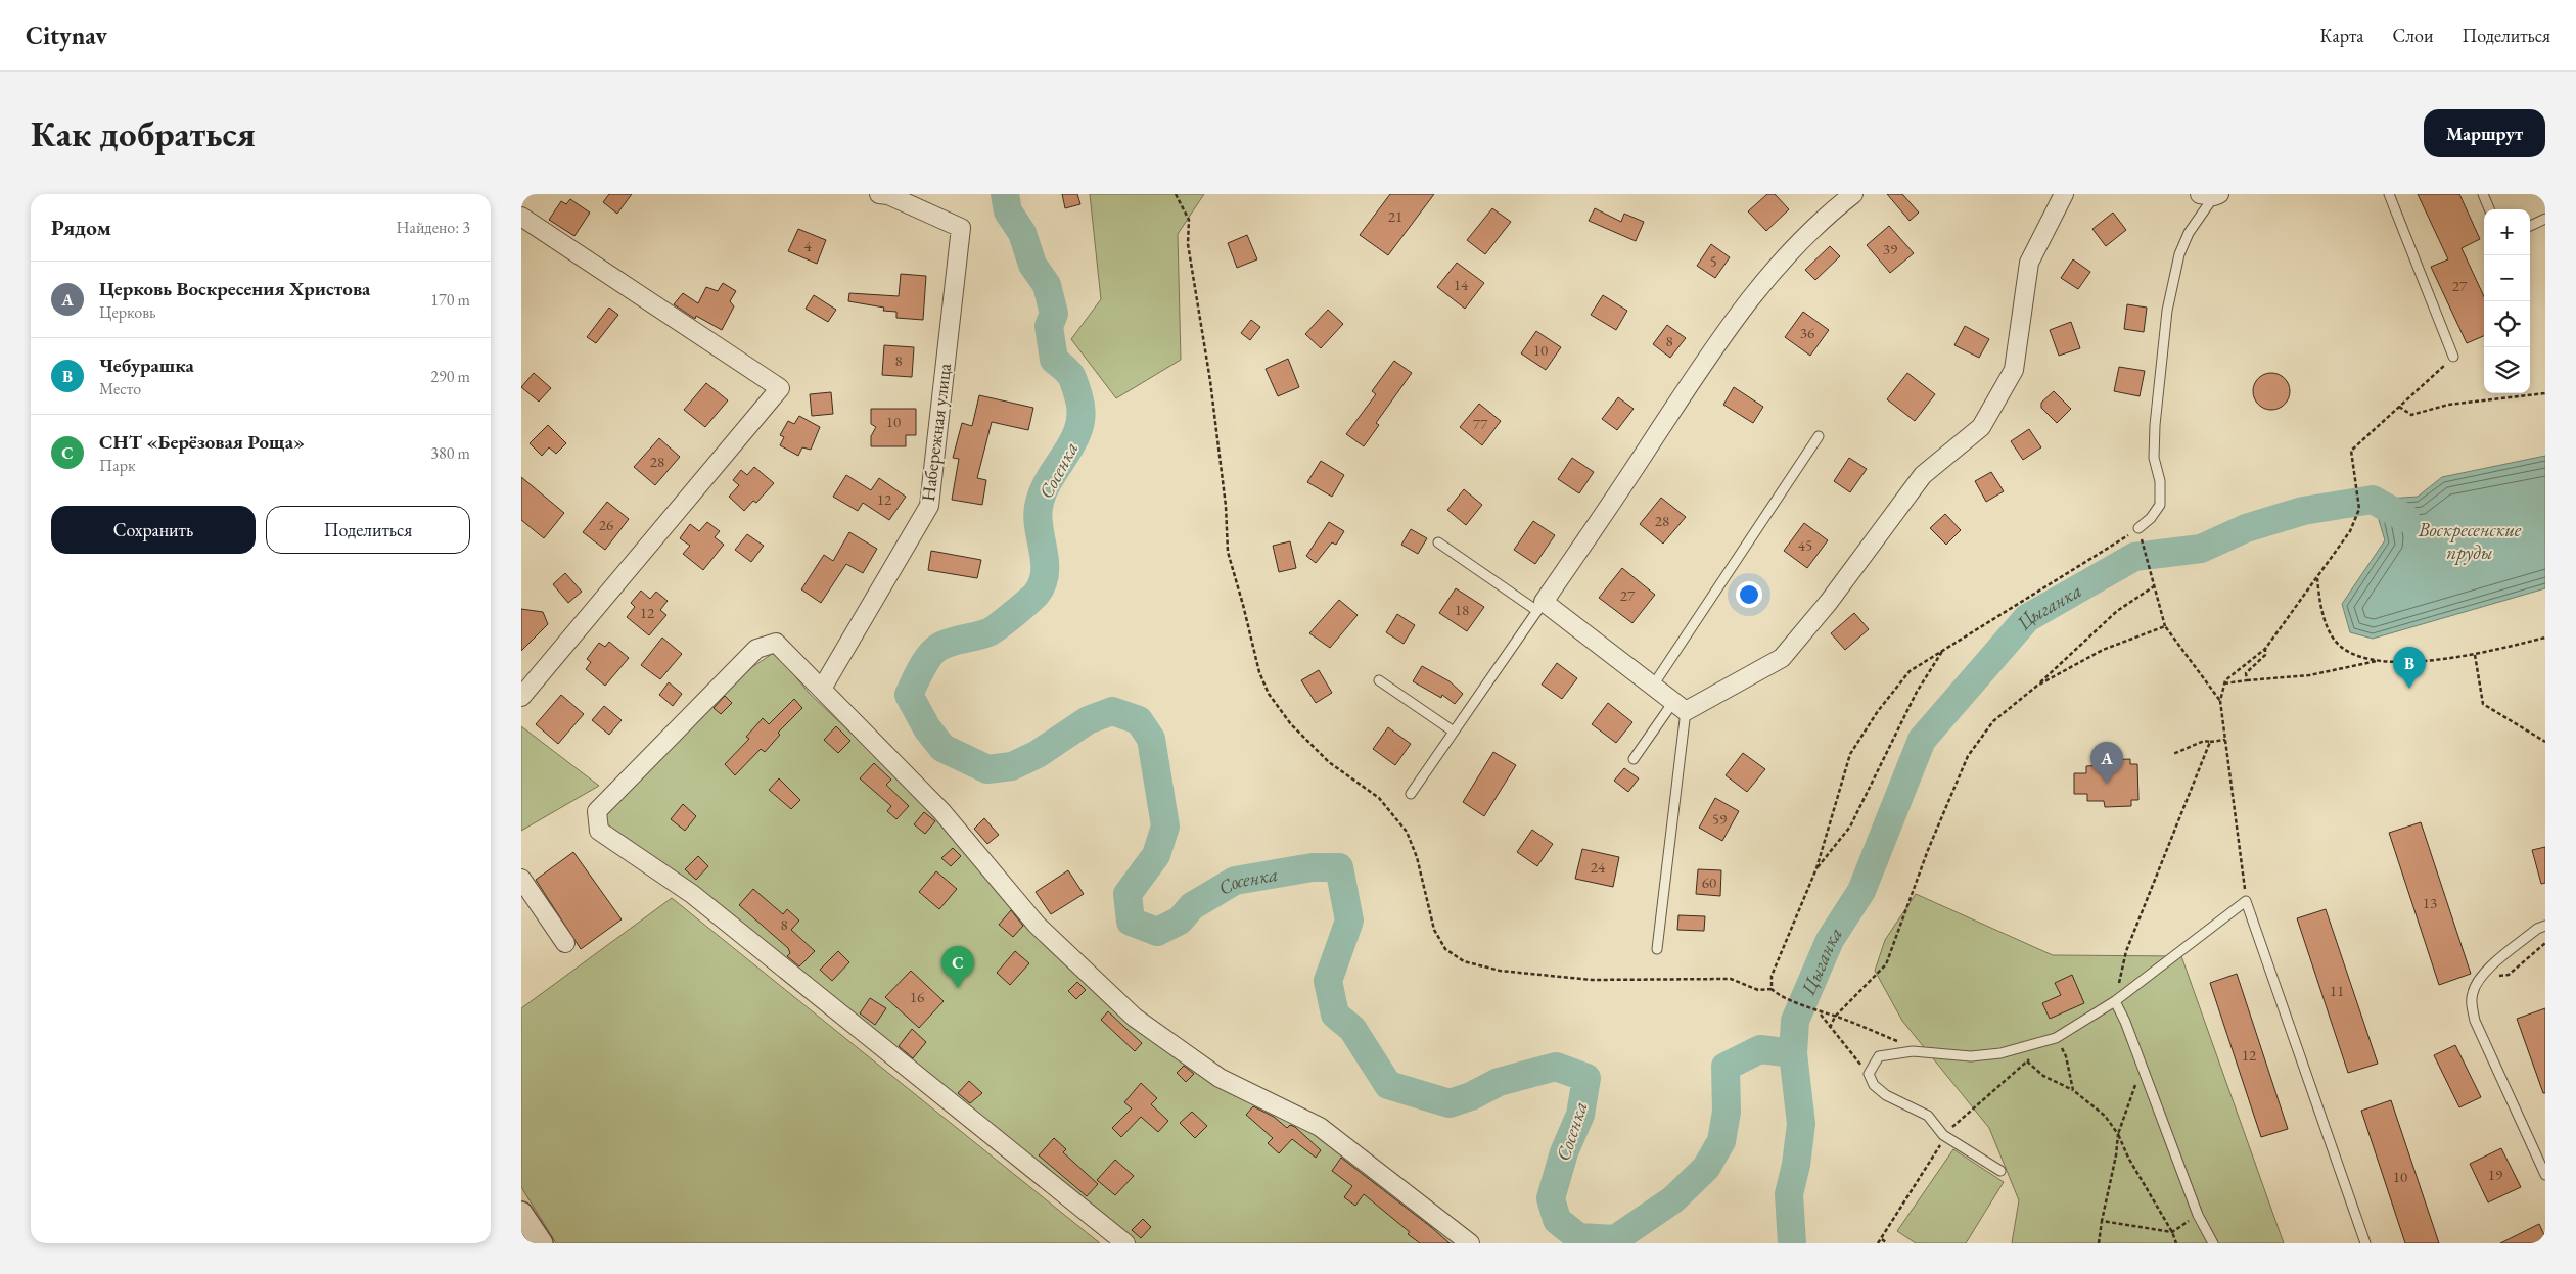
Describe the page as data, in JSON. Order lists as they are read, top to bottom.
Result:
{
  "streets": {
    "street": ["Набережная улица"]
  },
  "water": ["Сосенка", "Воскресенские пруды", "Цыганка"],
  "house_numbers": [
    "21",
    "4",
    "39",
    "5",
    "14",
    "27",
    "36",
    "8",
    "10",
    "8",
    "10",
    "77",
    "28",
    "12",
    "28",
    "26",
    "45",
    "27",
    "18",
    "12",
    "59",
    "24",
    "60",
    "13",
    "8",
    "11",
    "16",
    "12",
    "19",
    "10"
  ],
  "page": {
    "header": "Citynav",
    "nav": ["Карта", "Слои", "Поделиться"],
    "buttons": [
      "Маршрут",
      ["Сохранить", "Поделиться"]
    ],
    "title": "Как добраться",
    "heading": ["Рядом", "Найдено: 3"],
    "map_buttons": ["+", "−"],
    "list": [
      {
        "mark": "A",
        "name": "Церковь Воскресения Христова",
        "note": "Церковь",
        "value": "170 m"
      },
      {
        "mark": "B",
        "name": "Чебурашка",
        "note": "Место",
        "value": "290 m"
      },
      {
        "mark": "C",
        "name": "СНТ «Берёзовая Роща»",
        "note": "Парк",
        "value": "380 m"
      }
    ],
    "pins": ["B", "A", "C"]
  }
}
